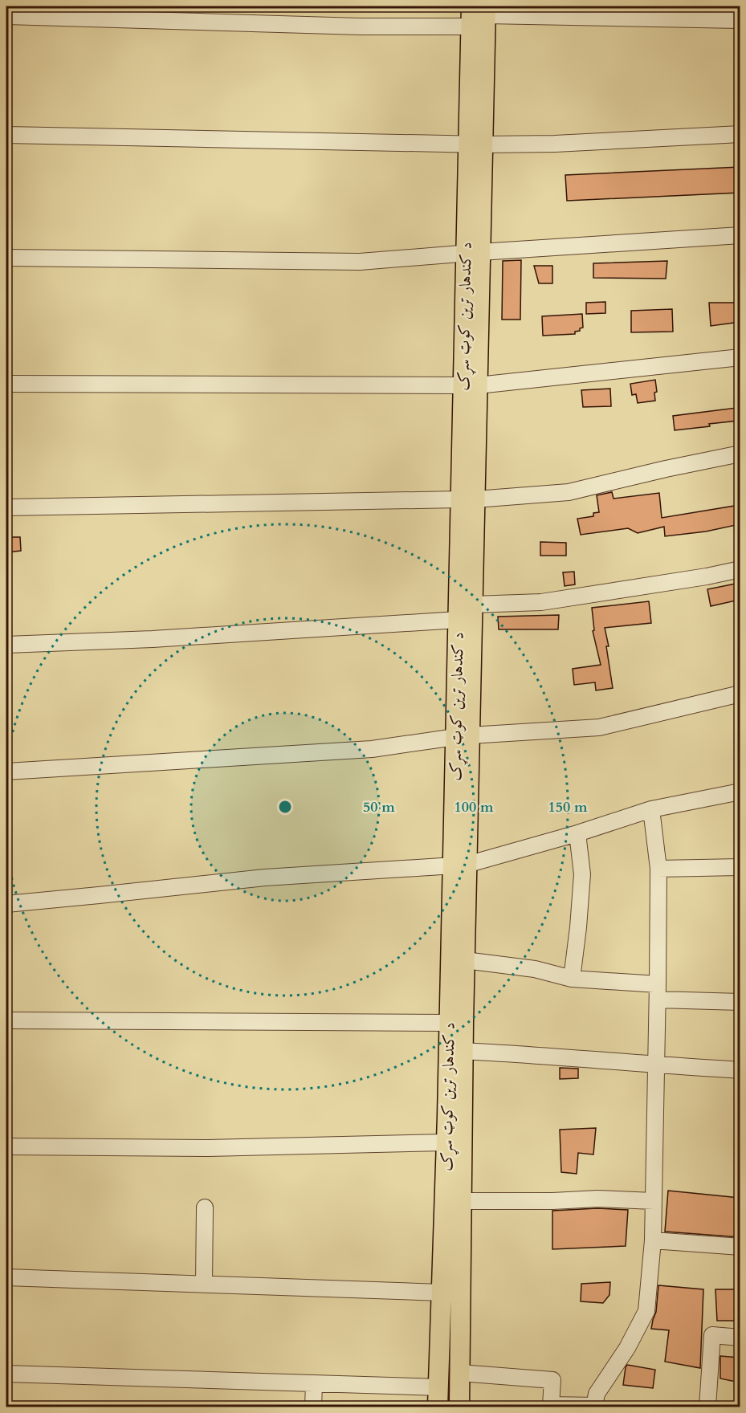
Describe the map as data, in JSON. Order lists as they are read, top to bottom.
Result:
{
  "streets": {
    "main road": ["د کندهار ترين کوټ سړک"]
  },
  "rings": ["50 m", "100 m", "150 m"]
}
